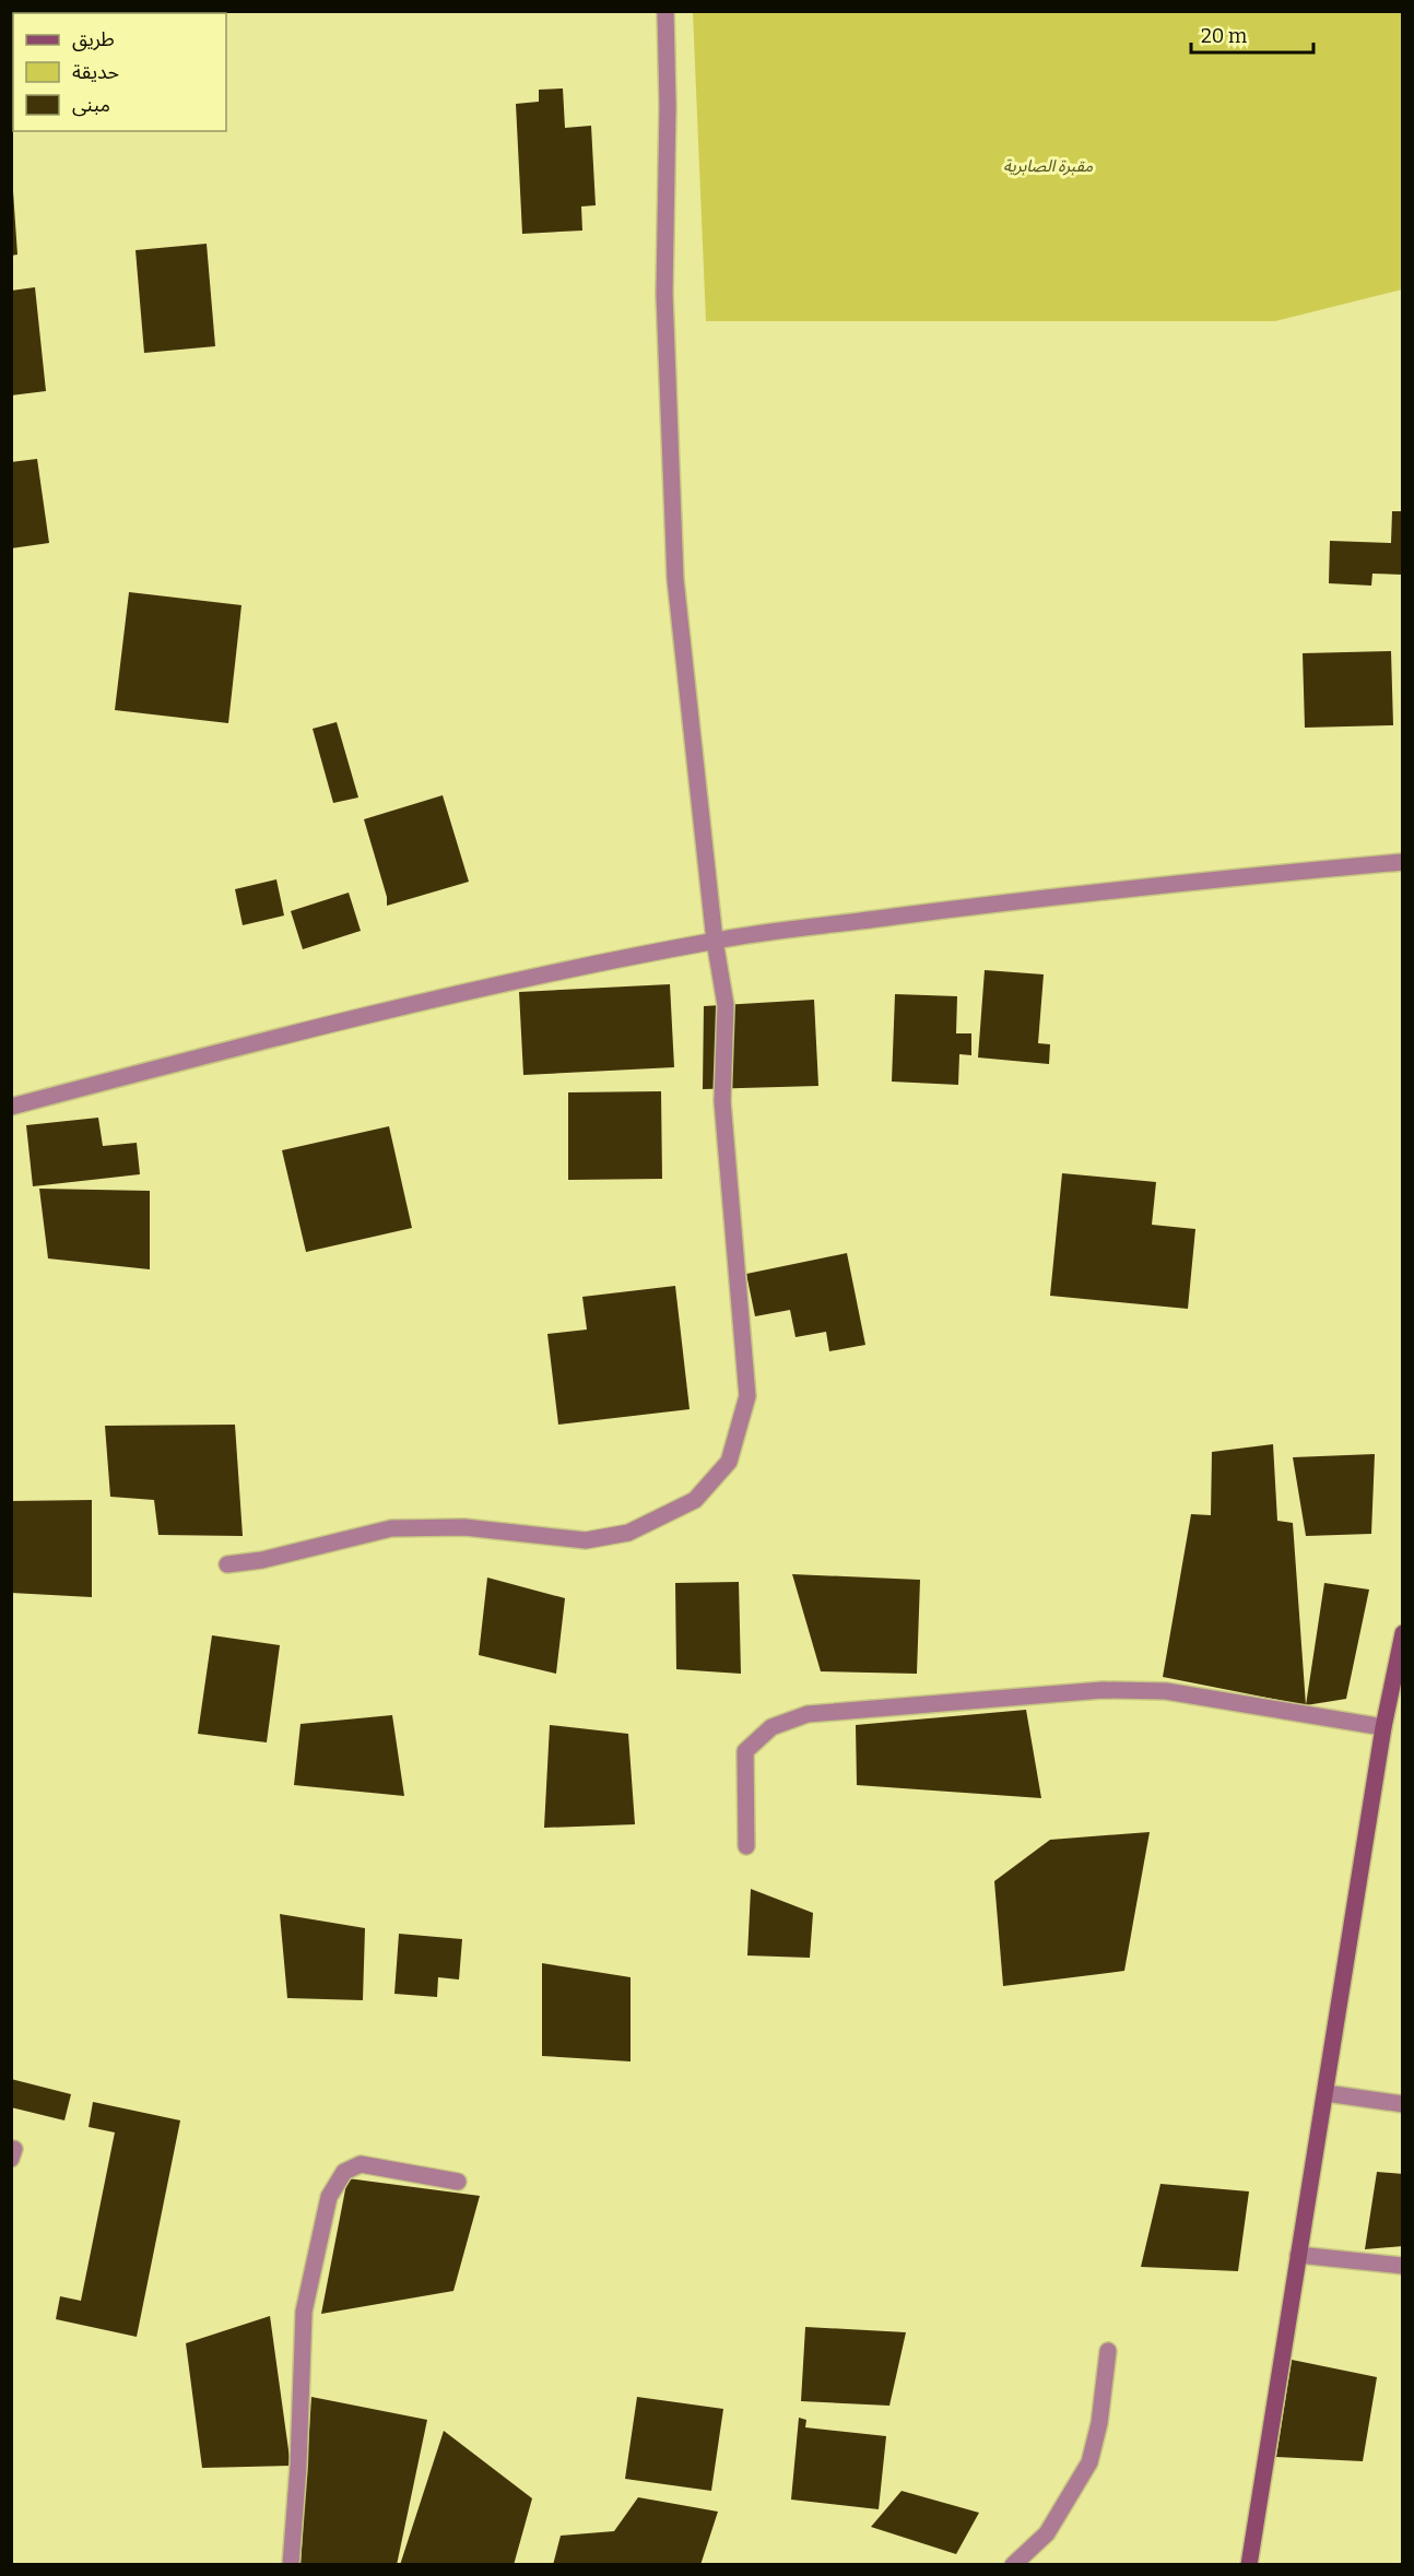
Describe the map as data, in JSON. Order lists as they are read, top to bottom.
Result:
{
  "parks": ["مقبرة الصابرية"],
  "legend": ["طريق", "حديقة", "مبنى"],
  "scale_bar": "20 m"
}
